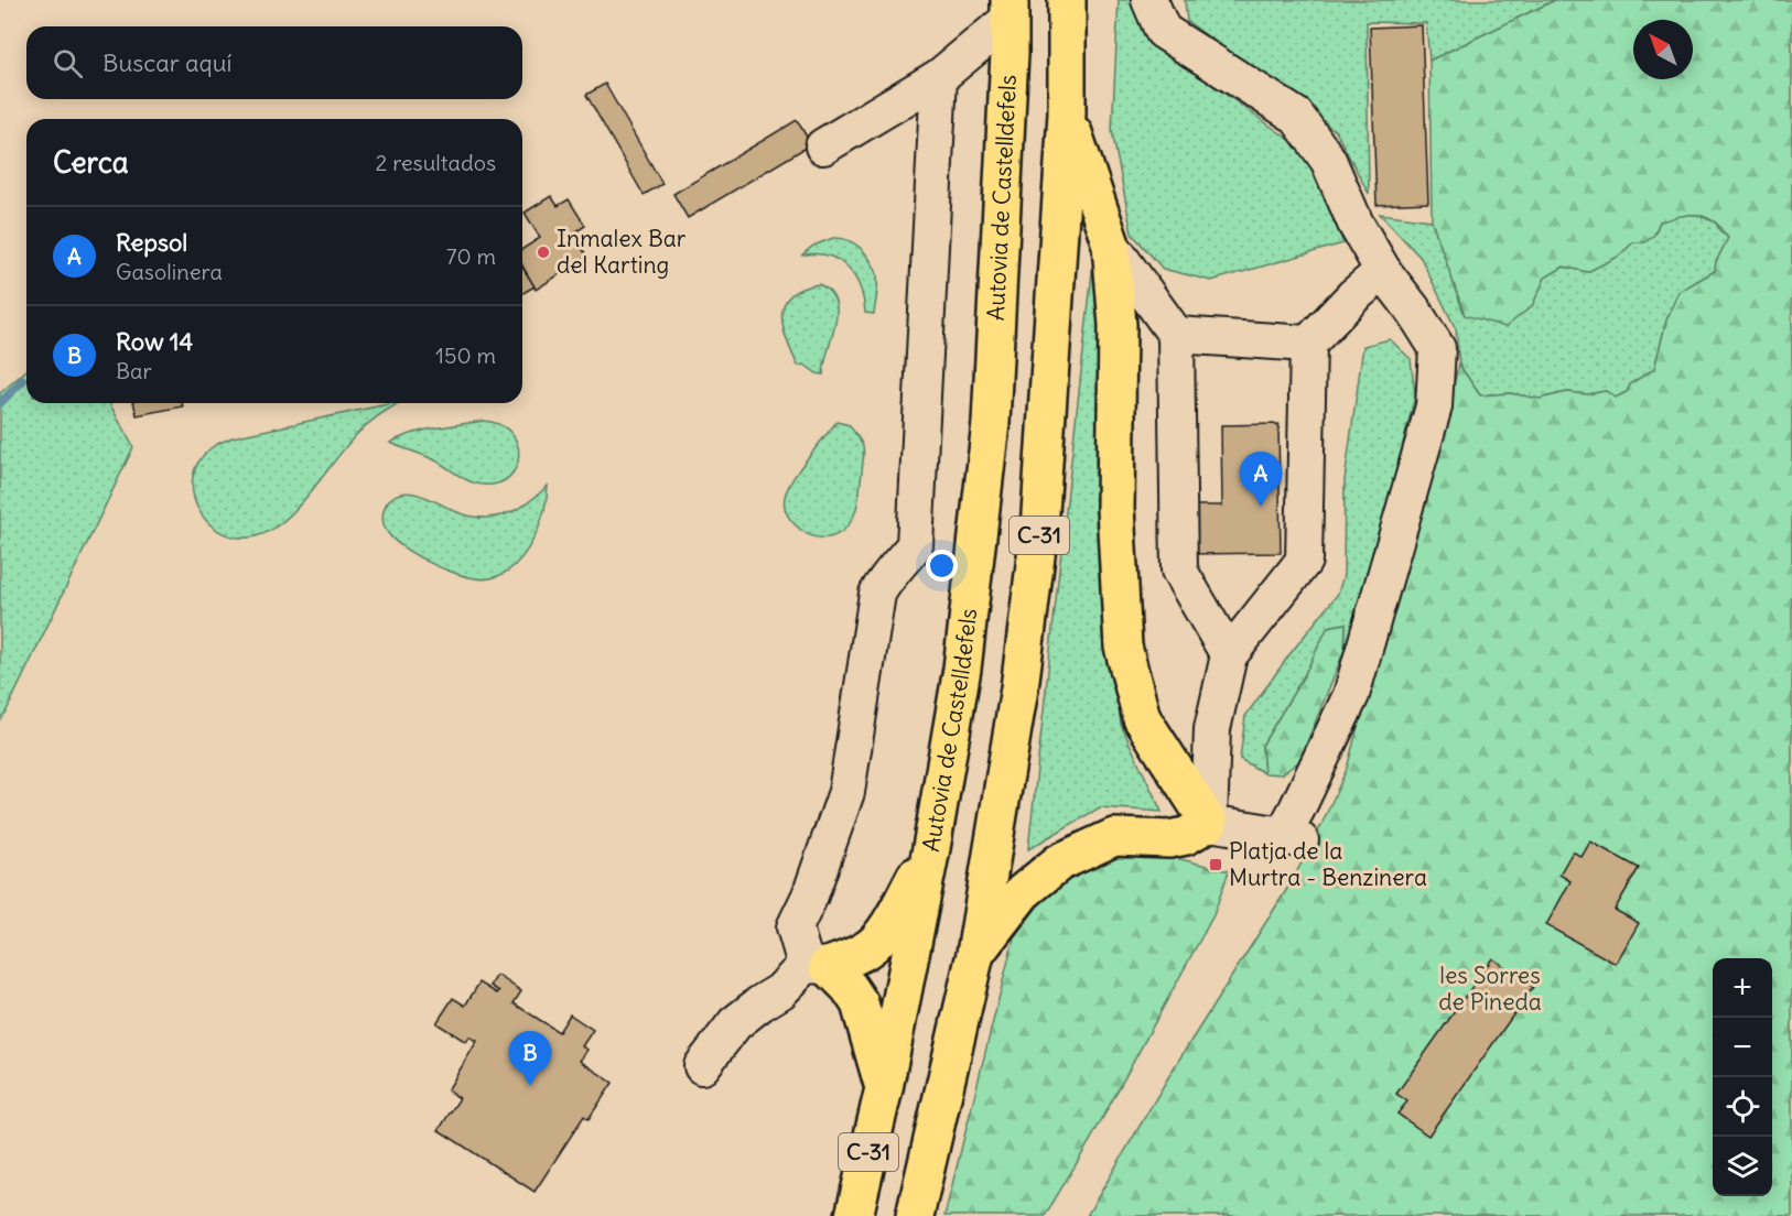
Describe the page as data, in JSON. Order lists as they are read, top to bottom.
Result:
{
  "streets": {
    "highway": ["Autovia de Castelldefels", "C-31"]
  },
  "parks": ["les Sorres de Pineda"],
  "places": {
    "other": ["Inmalex Bar del Karting"],
    "transit": ["Platja de la Murtra - Benzinera"]
  },
  "north": "top left",
  "page": {
    "search": "Buscar aquí",
    "heading": ["Cerca", "2 resultados"],
    "list": [
      {
        "mark": "A",
        "name": "Repsol",
        "note": "Gasolinera",
        "value": "70 m"
      },
      {
        "mark": "B",
        "name": "Row 14",
        "note": "Bar",
        "value": "150 m"
      }
    ],
    "pins": ["A", "B"],
    "map_buttons": ["+", "−"]
  }
}
